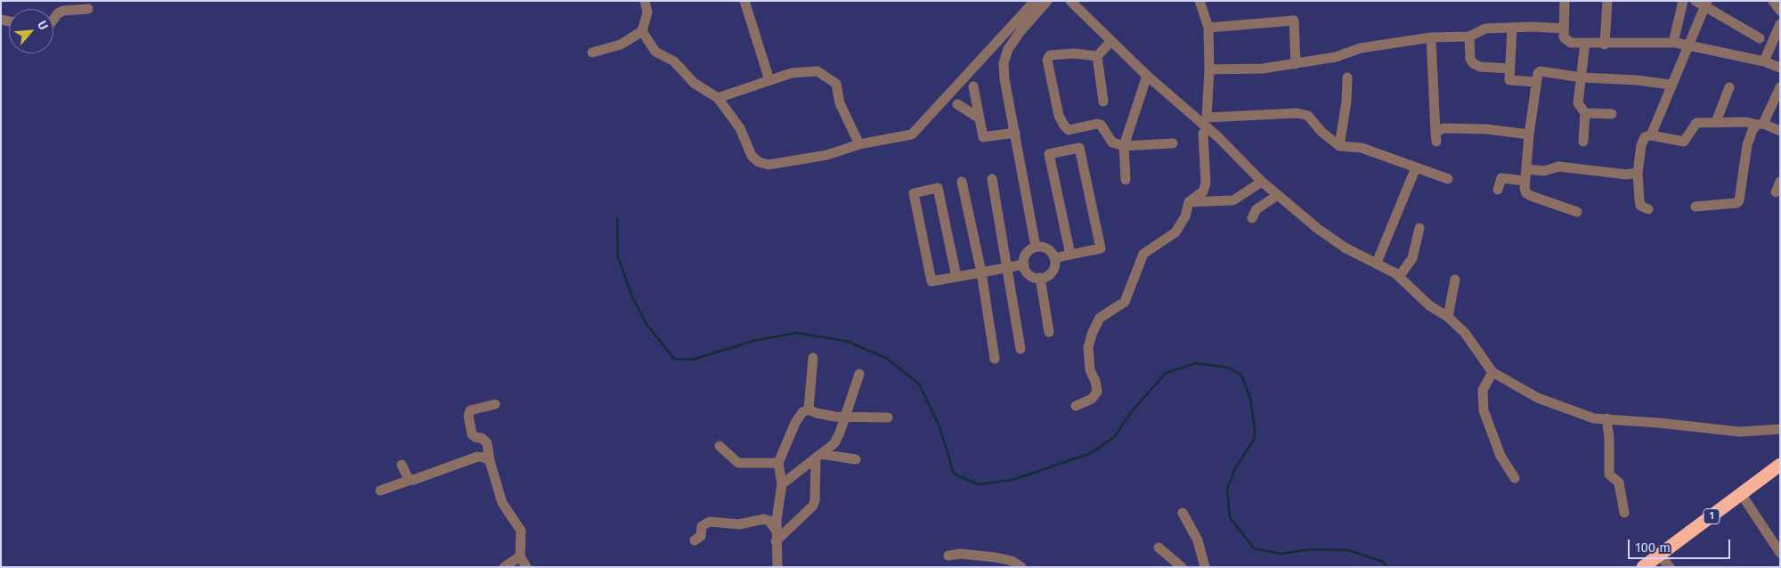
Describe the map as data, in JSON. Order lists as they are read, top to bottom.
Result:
{
  "streets": {
    "highway": ["1"]
  },
  "scale_bar": "100 m",
  "north": "top right"
}
